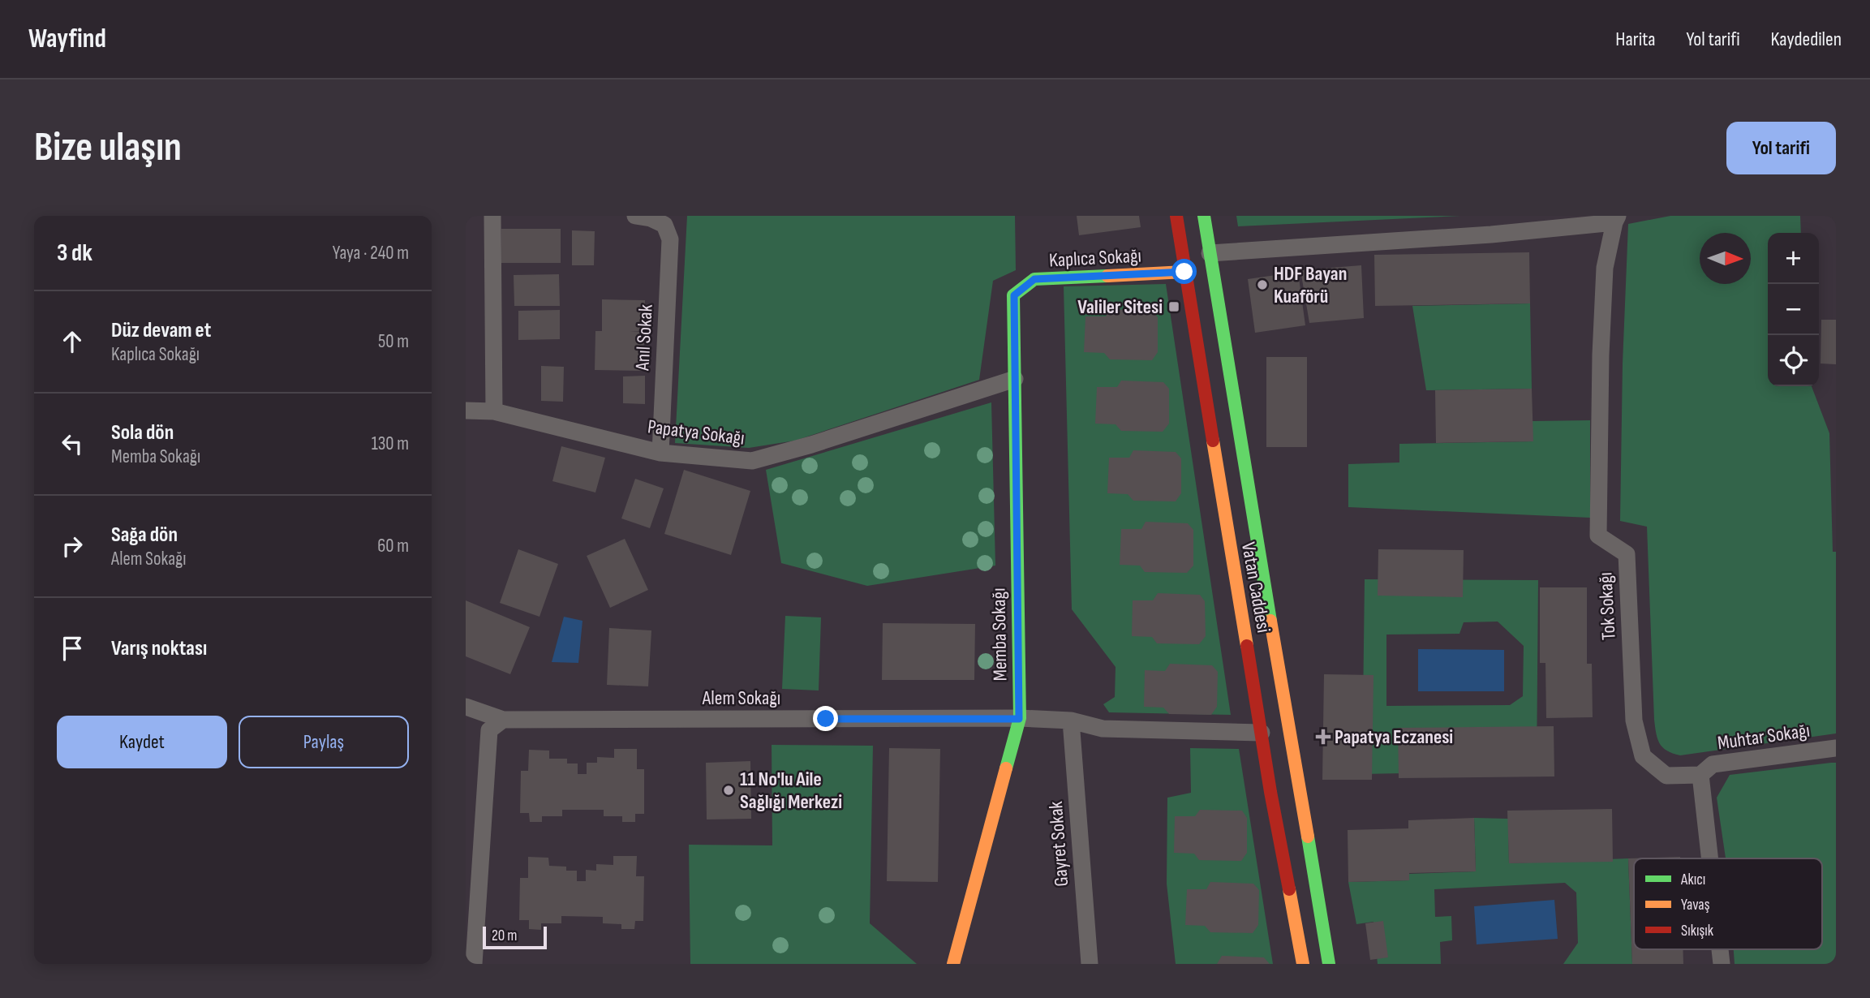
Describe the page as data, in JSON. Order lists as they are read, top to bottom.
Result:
{
  "streets": {
    "main road": ["Kaplıca Sokağı", "Vatan Caddesi", "Memba Sokağı"],
    "street": [
      "Anıl Sokak",
      "Papatya Sokağı",
      "Tok Sokağı",
      "Alem Sokağı",
      "Muhtar Sokağı",
      "Gayret Sokak"
    ]
  },
  "crossings": [
    ["Kaplıca Sokağı", "Vatan Caddesi"],
    ["Kaplıca Sokağı", "Memba Sokağı"],
    ["Anıl Sokak", "Papatya Sokağı"],
    ["Papatya Sokağı", "Memba Sokağı"],
    ["Vatan Caddesi", "Alem Sokağı"],
    ["Tok Sokağı", "Muhtar Sokağı"],
    ["Memba Sokağı", "Alem Sokağı"],
    ["Alem Sokağı", "Gayret Sokak"]
  ],
  "places": {
    "other": ["HDF Bayan Kuaförü", "11 No'lu Aile Sağlığı Merkezi"],
    "transit": ["Valiler Sitesi"],
    "health": ["Papatya Eczanesi"]
  },
  "legend": ["Akıcı", "Yavaş", "Sıkışık"],
  "scale_bar": "20 m",
  "north": "right",
  "page": {
    "header": "Wayfind",
    "nav": ["Harita", "Yol tarifi", "Kaydedilen"],
    "buttons": [
      "Yol tarifi",
      ["Kaydet", "Paylaş"]
    ],
    "title": "Bize ulaşın",
    "heading": ["3 dk", "Yaya · 240 m"],
    "map_buttons": ["+", "−"],
    "list": [
      ["Düz devam et", "Kaplıca Sokağı", "50 m"],
      ["Sola dön", "Memba Sokağı", "130 m"],
      ["Sağa dön", "Alem Sokağı", "60 m"],
      "Varış noktası"
    ],
    "scale": "20 m"
  }
}
